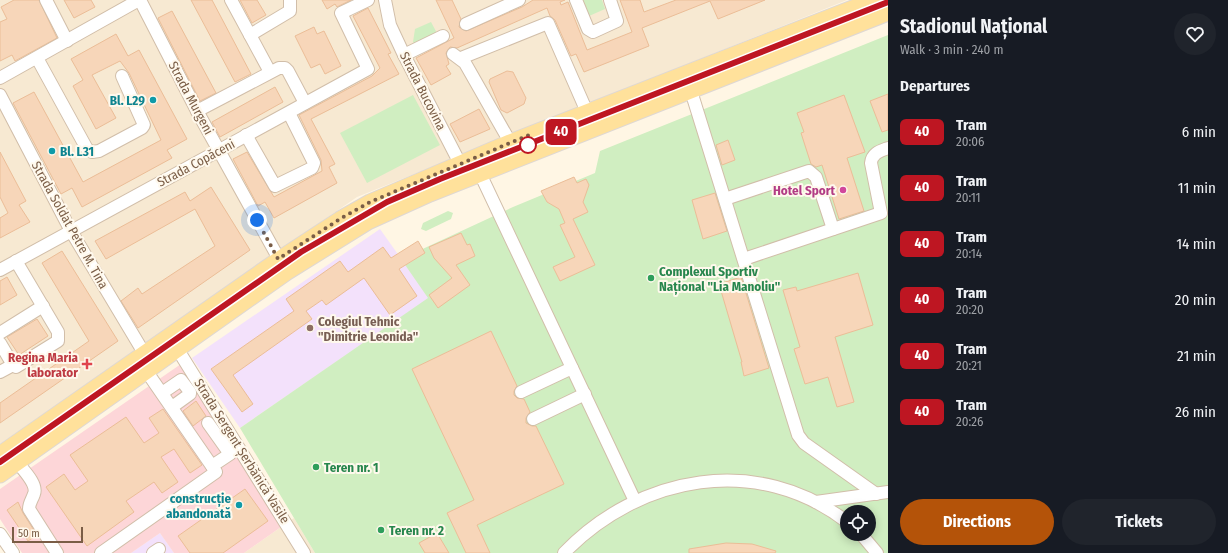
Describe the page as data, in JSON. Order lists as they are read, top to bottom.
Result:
{
  "streets": {
    "street": [
      "Strada Bucovina",
      "Strada Murgeni",
      "Strada Copăceni",
      "Strada Soldat Petre M. Tina",
      "Strada Sergent Șerbănică Vasile"
    ]
  },
  "crossings": [
    ["Strada Murgeni", "Strada Copăceni"],
    ["Strada Copăceni", "Strada Soldat Petre M. Tina"]
  ],
  "places": {
    "other": [
      "Bl. L29",
      "Bl. L31",
      "Hotel Sport",
      "Complexul Sportiv Național \"Lia Manoliu\"",
      "Colegiul Tehnic \"Dimitrie Leonida\"",
      "Teren nr. 1",
      "construcție abandonată",
      "Teren nr. 2"
    ],
    "health": ["Regina Maria laborator"]
  },
  "lines": ["tram line 40"],
  "scale_bar": "50 m",
  "page": {
    "on_map": "40",
    "heading": [
      ["Stadionul Național", "Walk · 3 min · 240 m"],
      "Departures"
    ],
    "list": [
      {
        "mark": "40",
        "name": "Tram",
        "note": "20:06",
        "value": "6 min"
      },
      {
        "mark": "40",
        "name": "Tram",
        "note": "20:11",
        "value": "11 min"
      },
      {
        "mark": "40",
        "name": "Tram",
        "note": "20:14",
        "value": "14 min"
      },
      {
        "mark": "40",
        "name": "Tram",
        "note": "20:20",
        "value": "20 min"
      },
      {
        "mark": "40",
        "name": "Tram",
        "note": "20:21",
        "value": "21 min"
      },
      {
        "mark": "40",
        "name": "Tram",
        "note": "20:26",
        "value": "26 min"
      }
    ],
    "buttons": ["Directions", "Tickets"],
    "scale": "50 m"
  }
}
